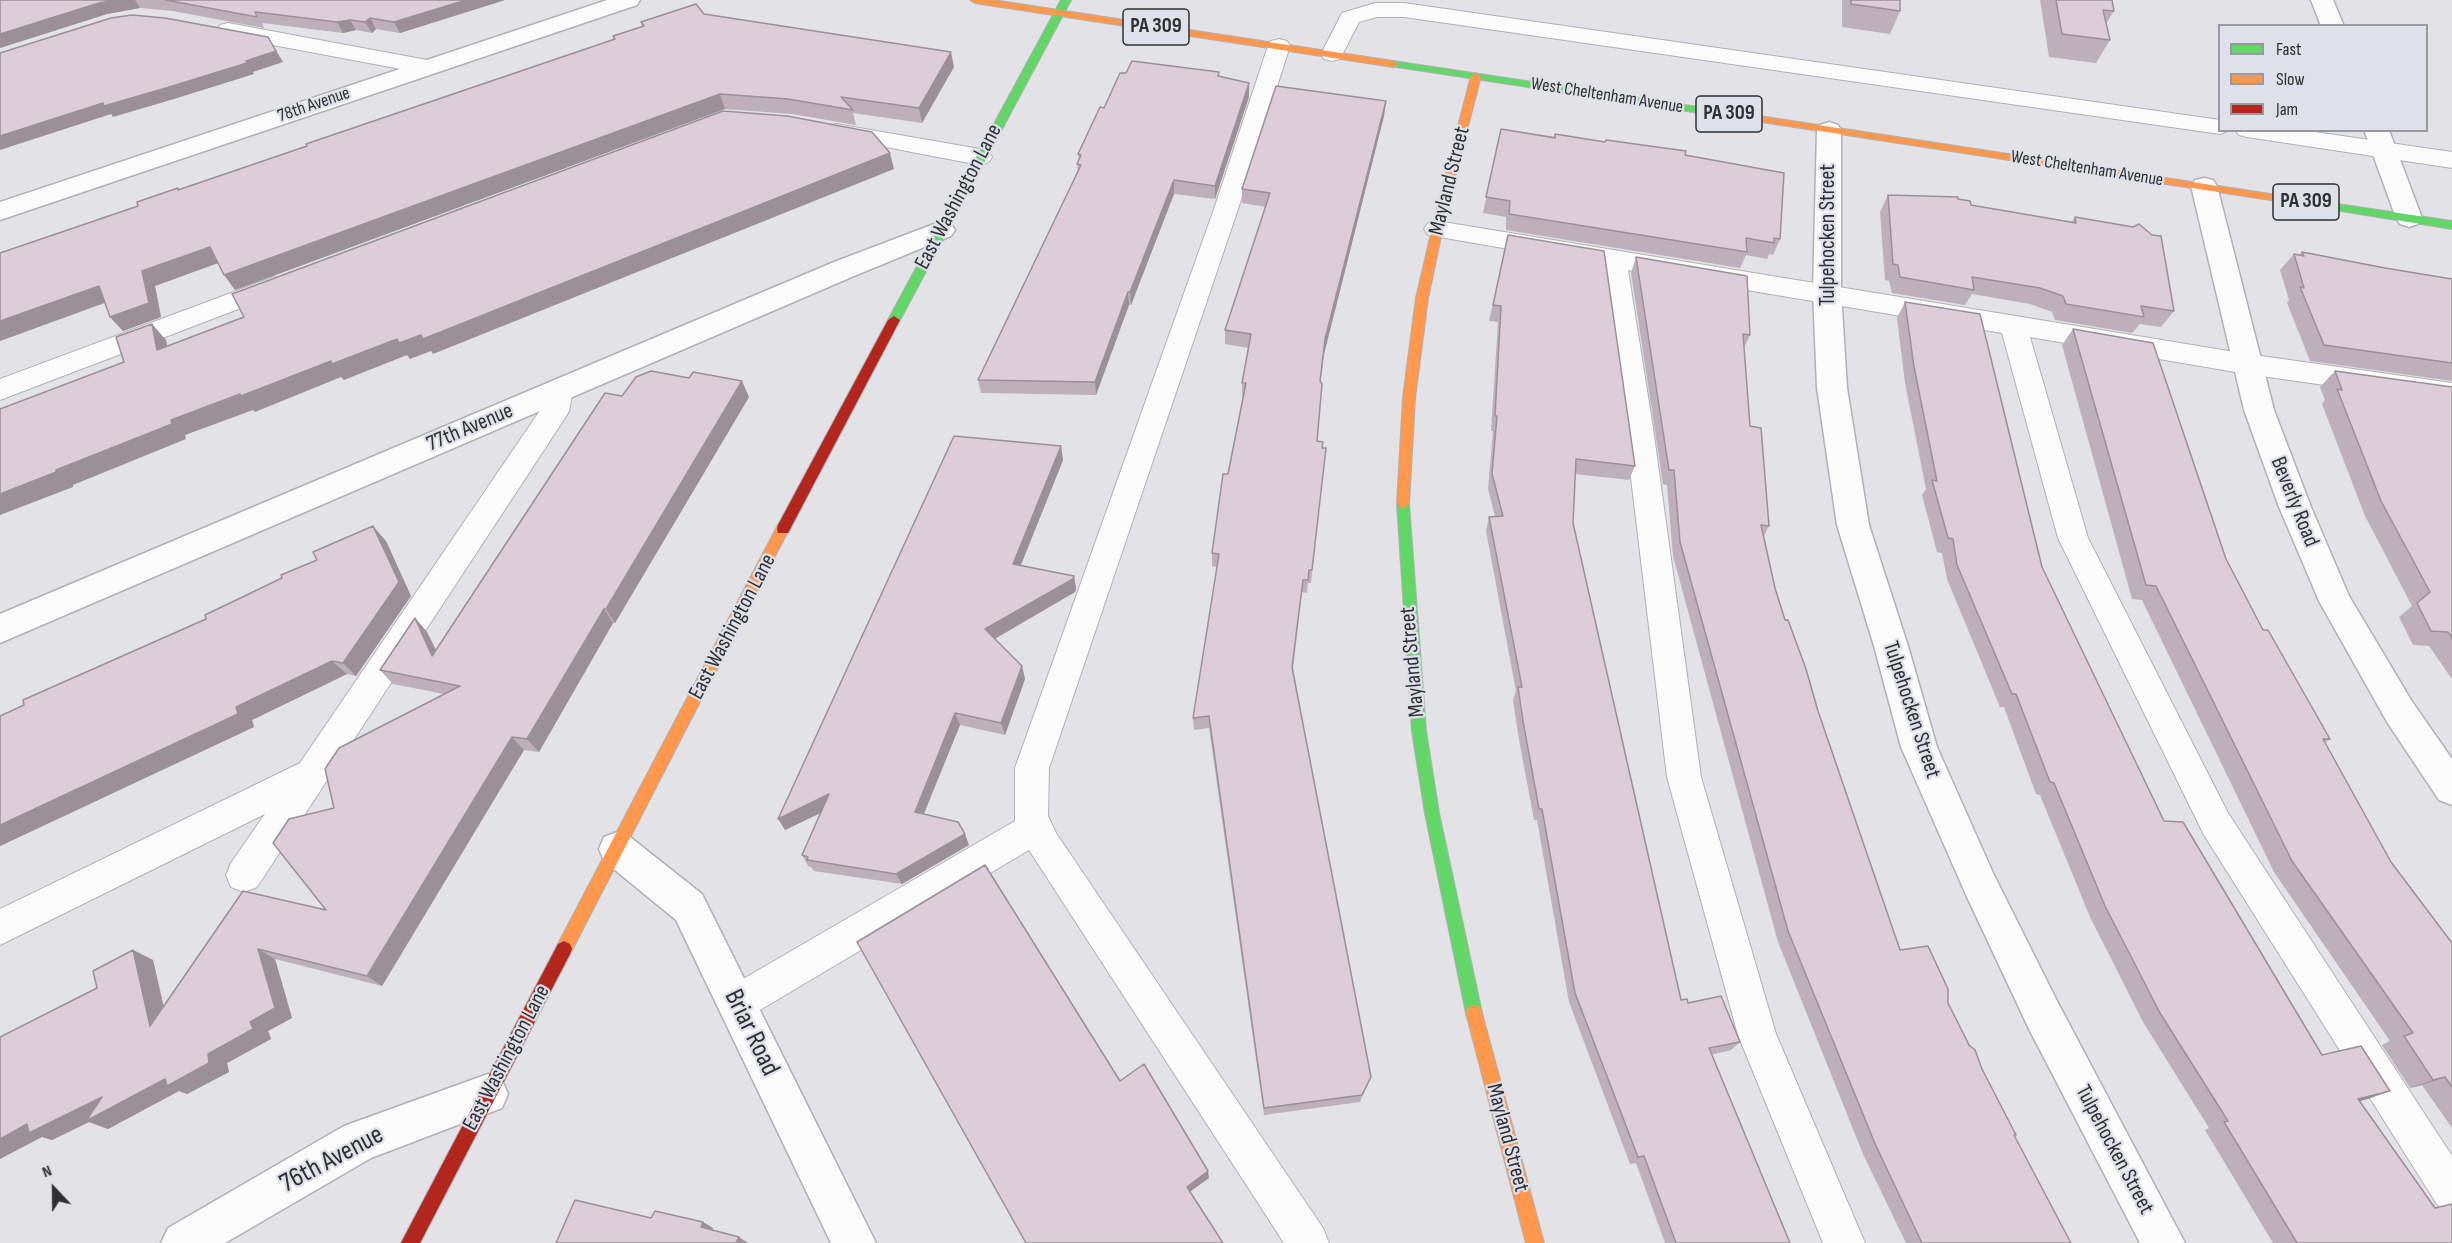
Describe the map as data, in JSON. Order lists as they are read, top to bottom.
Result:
{
  "streets": {
    "main road": [
      "PA 309",
      "West Cheltenham Avenue",
      "Mayland Street",
      "East Washington Lane"
    ],
    "street": [
      "78th Avenue",
      "Tulpehocken Street",
      "77th Avenue",
      "Beverly Road",
      "Briar Road",
      "76th Avenue"
    ]
  },
  "crossings": [
    ["West Cheltenham Avenue", "Mayland Street"],
    ["West Cheltenham Avenue", "East Washington Lane"],
    ["West Cheltenham Avenue", "Tulpehocken Street"],
    ["West Cheltenham Avenue", "Beverly Road"],
    ["East Washington Lane", "77th Avenue"],
    ["East Washington Lane", "Briar Road"],
    ["East Washington Lane", "76th Avenue"]
  ],
  "legend": ["Fast", "Slow", "Jam"],
  "north": "top"
}
